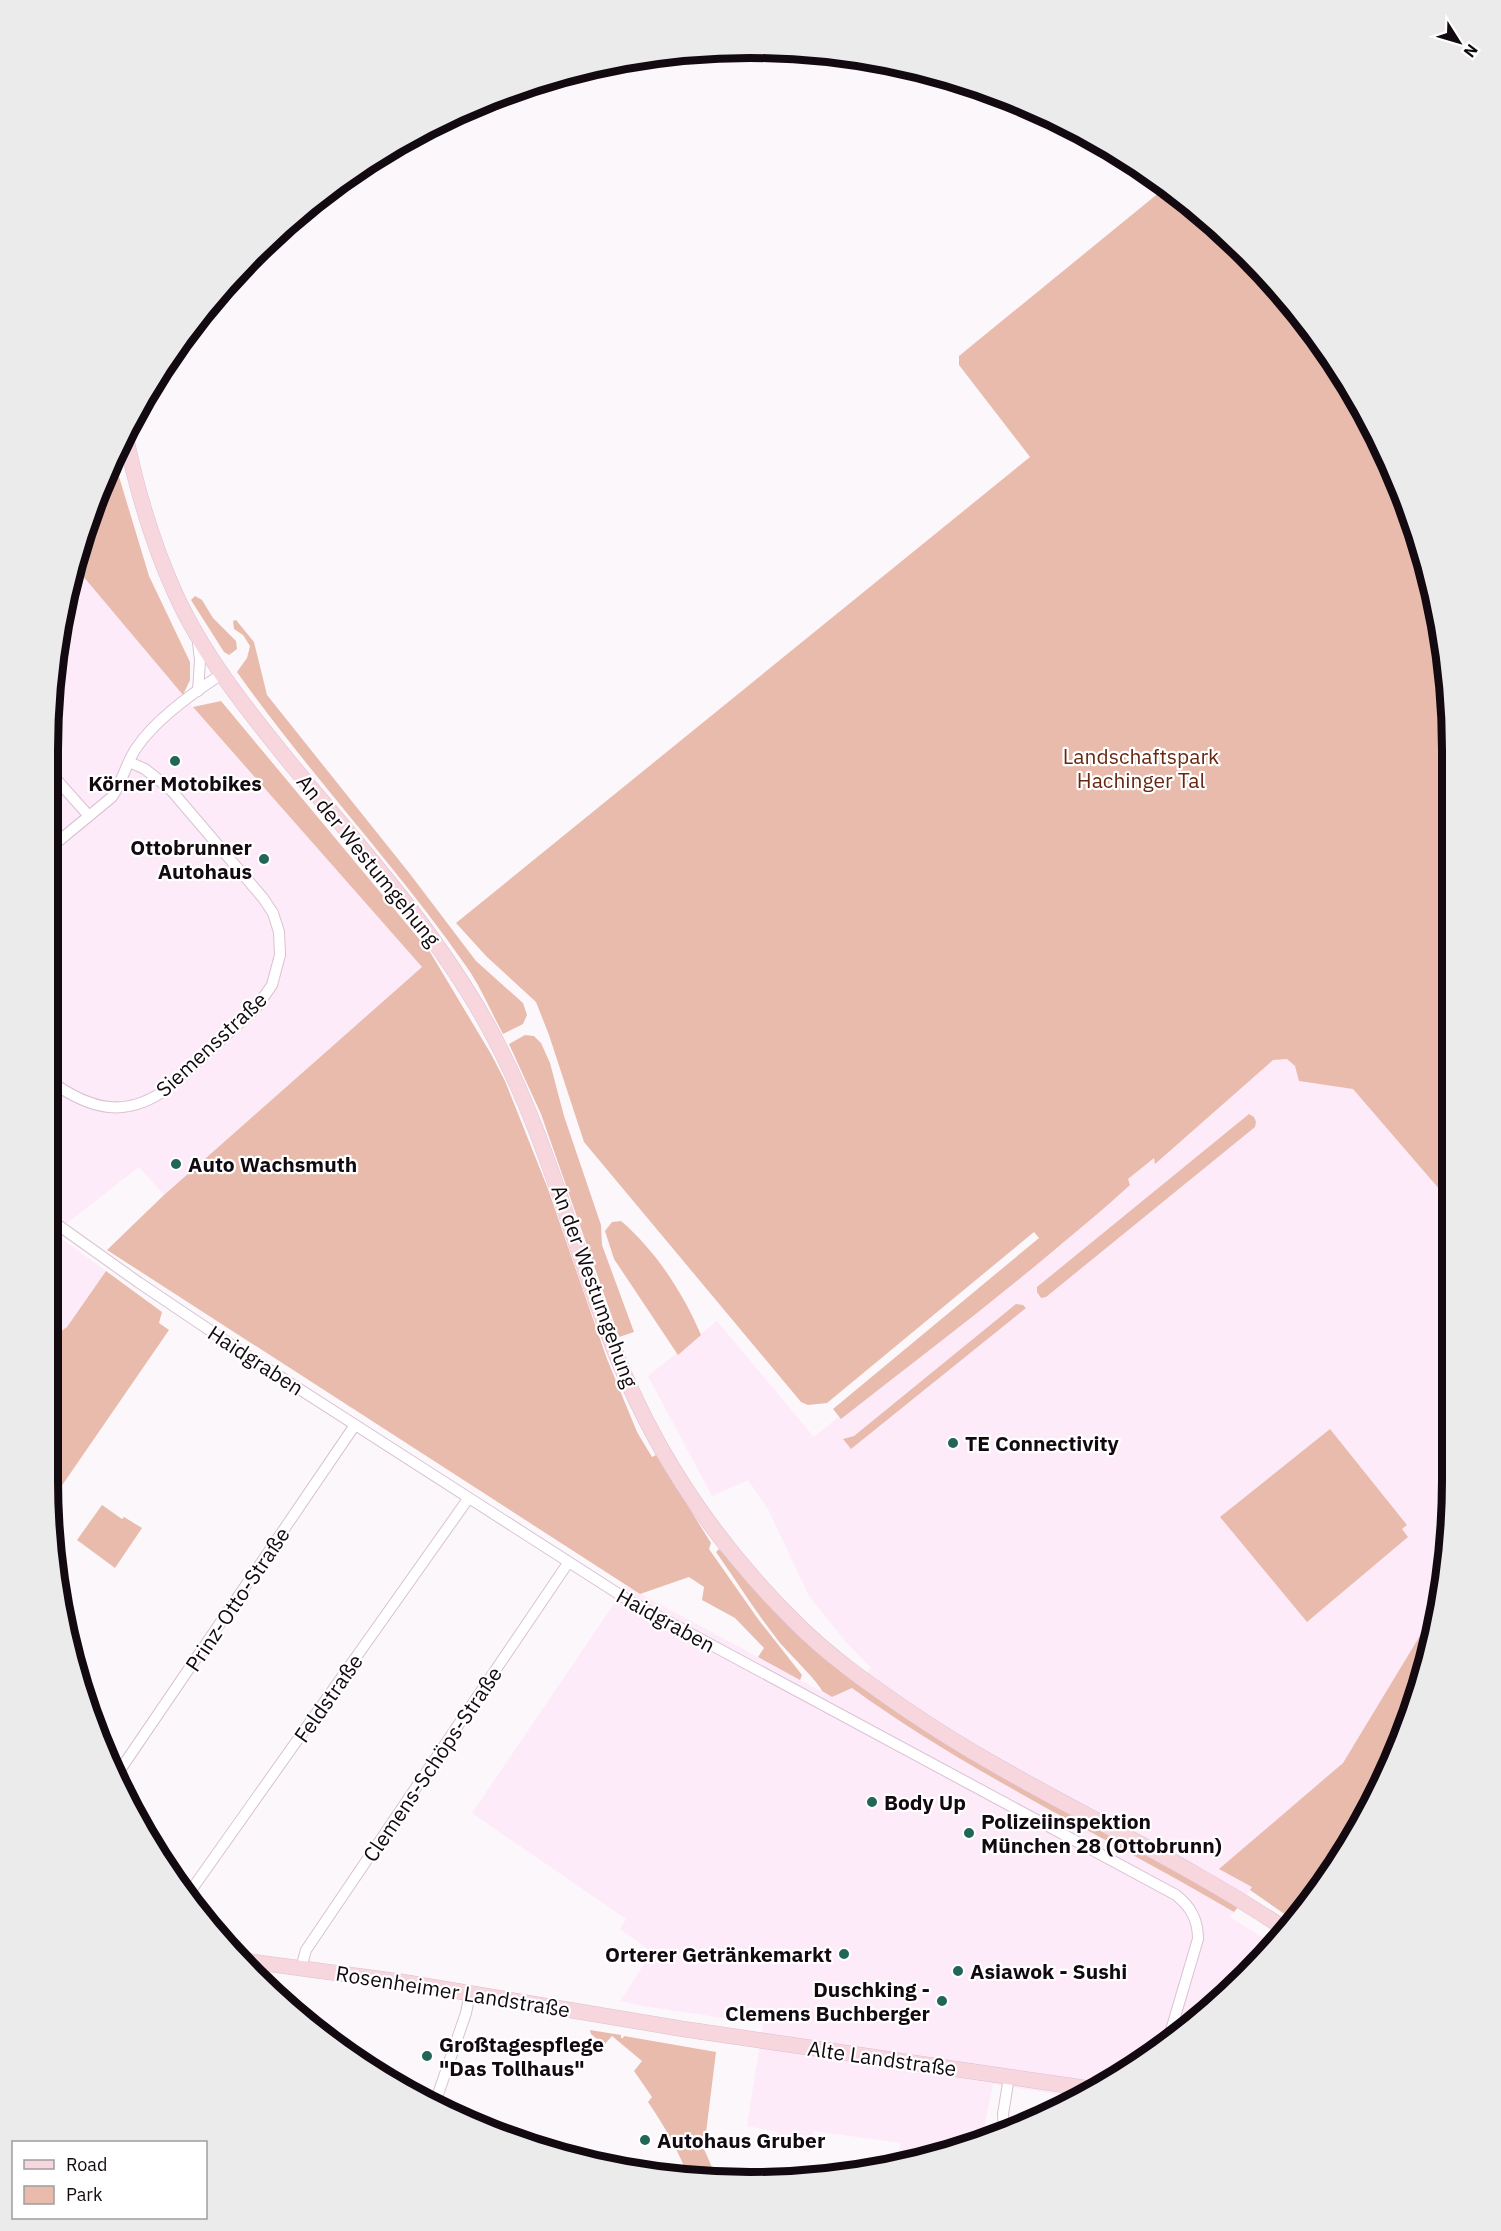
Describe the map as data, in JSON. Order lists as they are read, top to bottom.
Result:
{
  "streets": {
    "main road": ["An der Westumgehung", "Rosenheimer Landstraße", "Alte Landstraße"],
    "street": [
      "Siemensstraße",
      "Haidgraben",
      "Prinz-Otto-Straße",
      "Feldstraße",
      "Clemens-Schöps-Straße"
    ]
  },
  "crossings": [
    ["Haidgraben", "Prinz-Otto-Straße"],
    ["Haidgraben", "Feldstraße"],
    ["Haidgraben", "Clemens-Schöps-Straße"],
    ["Clemens-Schöps-Straße", "Rosenheimer Landstraße"],
    ["Rosenheimer Landstraße", "Alte Landstraße"]
  ],
  "parks": ["Landschaftspark Hachinger Tal"],
  "places": [
    "Körner Motobikes",
    "Ottobrunner Autohaus",
    "Auto Wachsmuth",
    "TE Connectivity",
    "Body Up",
    "Polizeiinspektion München 28 (Ottobrunn)",
    "Orterer Getränkemarkt",
    "Asiawok - Sushi",
    "Duschking - Clemens Buchberger",
    "Großtagespflege \"Das Tollhaus\"",
    "Autohaus Gruber"
  ],
  "legend": ["Road", "Park"],
  "north": "bottom right"
}
